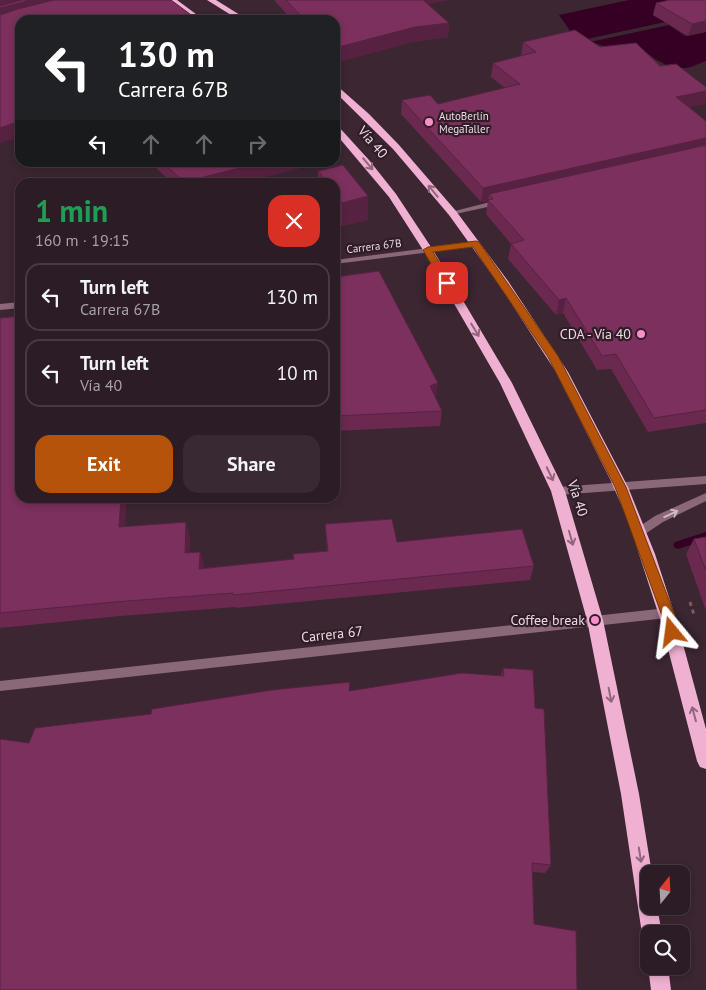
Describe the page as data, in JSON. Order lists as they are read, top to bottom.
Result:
{
  "streets": {
    "highway": ["Vía 40"],
    "street": ["Carrera 67B", "Carrera 67"]
  },
  "crossings": [
    ["Vía 40", "Carrera 67B"],
    ["Vía 40", "Carrera 67"]
  ],
  "places": ["AutoBerlín MegaTaller", "CDA - Vía 40", "Coffee break"],
  "north": "top",
  "page": {
    "turn": ["130 m", "Carrera 67B"],
    "heading": ["1 min", "160 m · 19:15"],
    "list": [
      {
        "name": "Turn left",
        "note": "Carrera 67B",
        "value": "130 m"
      },
      {
        "name": "Turn left",
        "note": "Vía 40",
        "value": "10 m"
      }
    ],
    "buttons": ["Exit", "Share"]
  }
}
